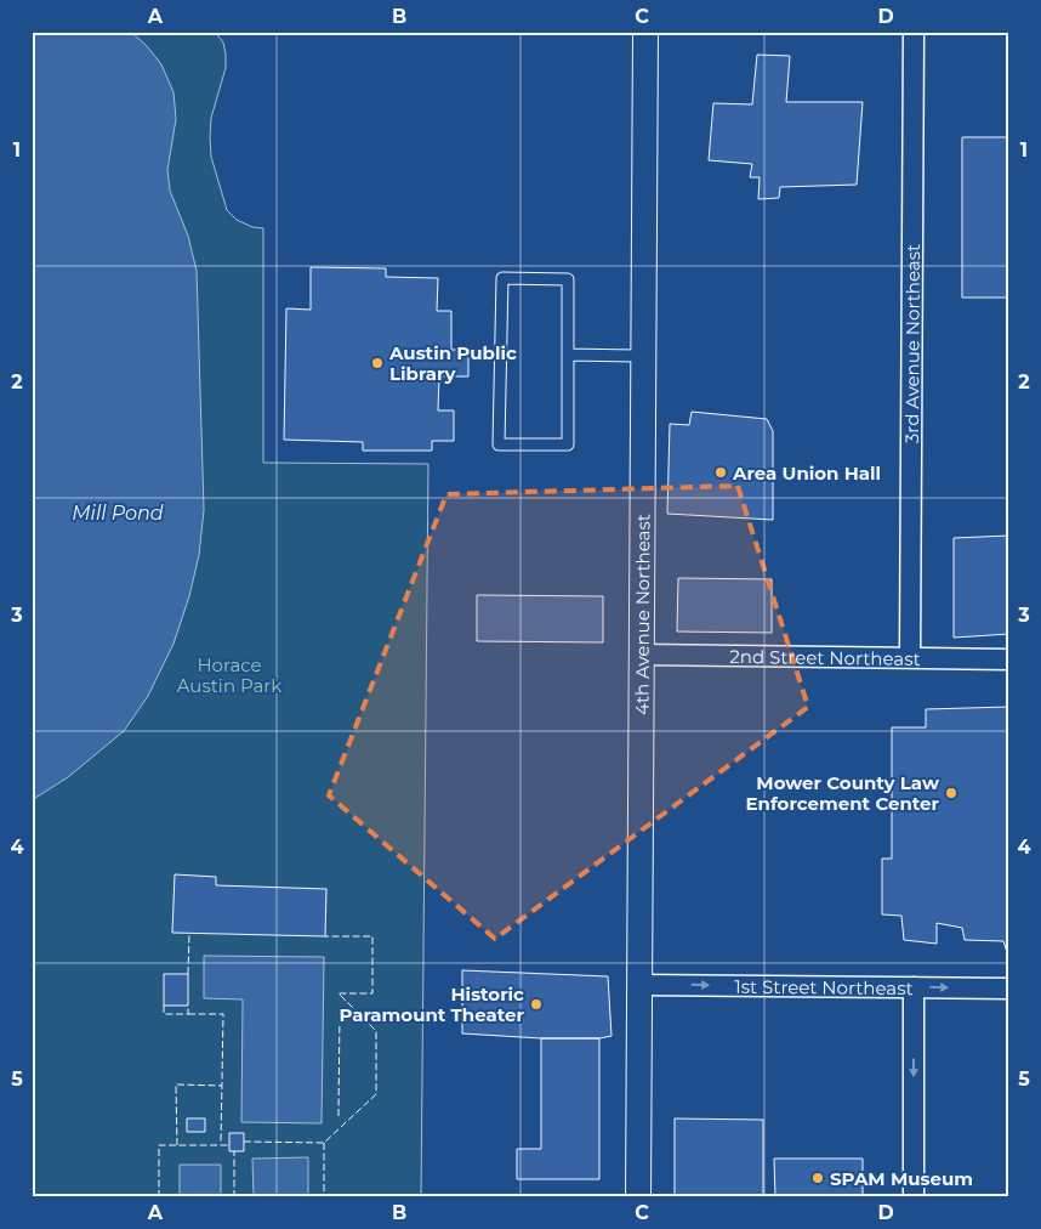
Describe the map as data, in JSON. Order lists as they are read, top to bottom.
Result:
{
  "streets": {
    "street": [
      "3rd Avenue Northeast",
      "4th Avenue Northeast",
      "2nd Street Northeast",
      "1st Street Northeast"
    ]
  },
  "crossings": [
    ["3rd Avenue Northeast", "2nd Street Northeast"],
    ["4th Avenue Northeast", "2nd Street Northeast"],
    ["4th Avenue Northeast", "1st Street Northeast"]
  ],
  "one_way": ["1st Street Northeast"],
  "water": ["Mill Pond"],
  "parks": ["Horace Austin Park"],
  "places": [
    "Austin Public Library",
    "Area Union Hall",
    "Mower County Law Enforcement Center",
    "Historic Paramount Theater",
    "SPAM Museum"
  ],
  "grid": {
    "columns": [
      "A",
      "B",
      "C",
      "D"
    ],
    "rows": [
      "1",
      "2",
      "3",
      "4",
      "5"
    ]
  }
}
